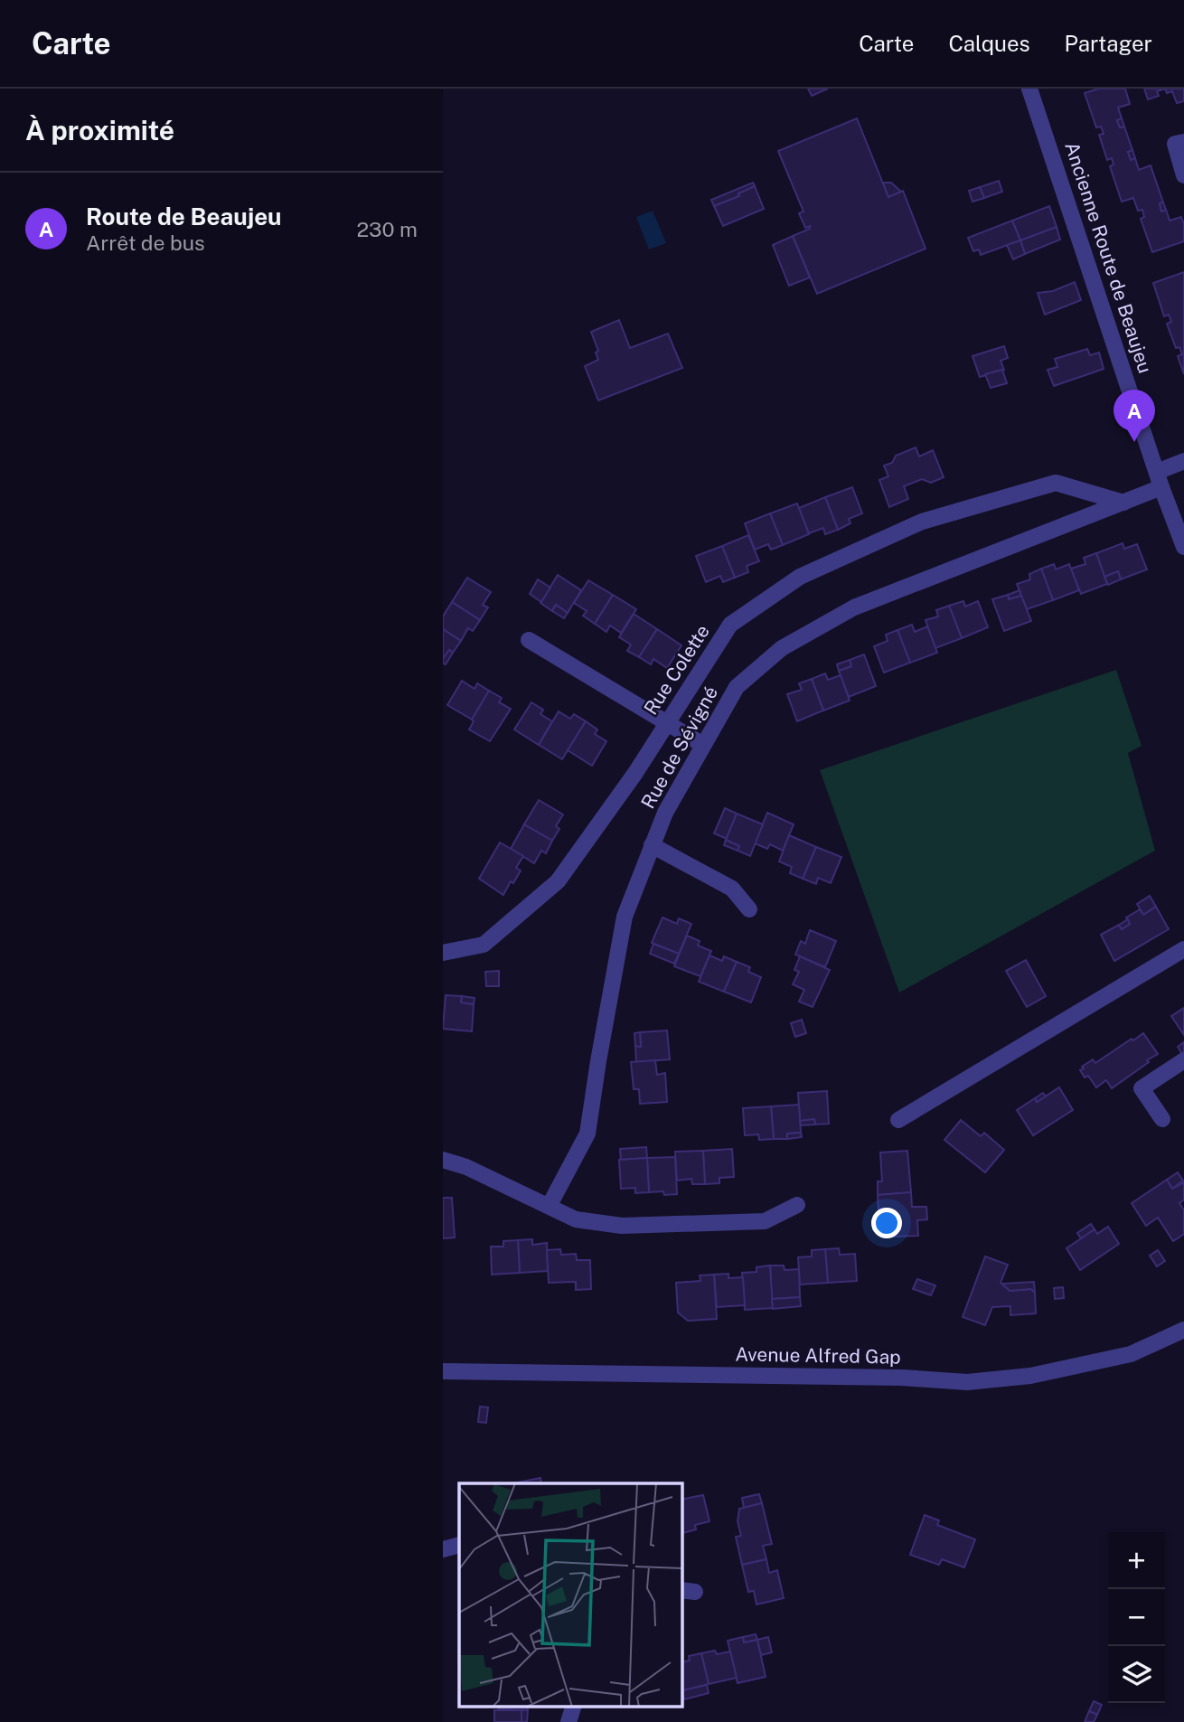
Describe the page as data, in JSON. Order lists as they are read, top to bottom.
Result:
{
  "streets": {
    "street": [
      "Ancienne Route de Beaujeu",
      "Rue Colette",
      "Rue de Sévigné",
      "Avenue Alfred Gap"
    ]
  },
  "crossings": [
    ["Ancienne Route de Beaujeu", "Rue de Sévigné"],
    ["Rue Colette", "Rue de Sévigné"]
  ],
  "page": {
    "header": "Carte",
    "nav": ["Carte", "Calques", "Partager"],
    "heading": "À proximité",
    "list": [
      {
        "mark": "A",
        "name": "Route de Beaujeu",
        "note": "Arrêt de bus",
        "value": "230 m"
      }
    ],
    "pins": "A",
    "map_buttons": ["+", "−"]
  }
}
